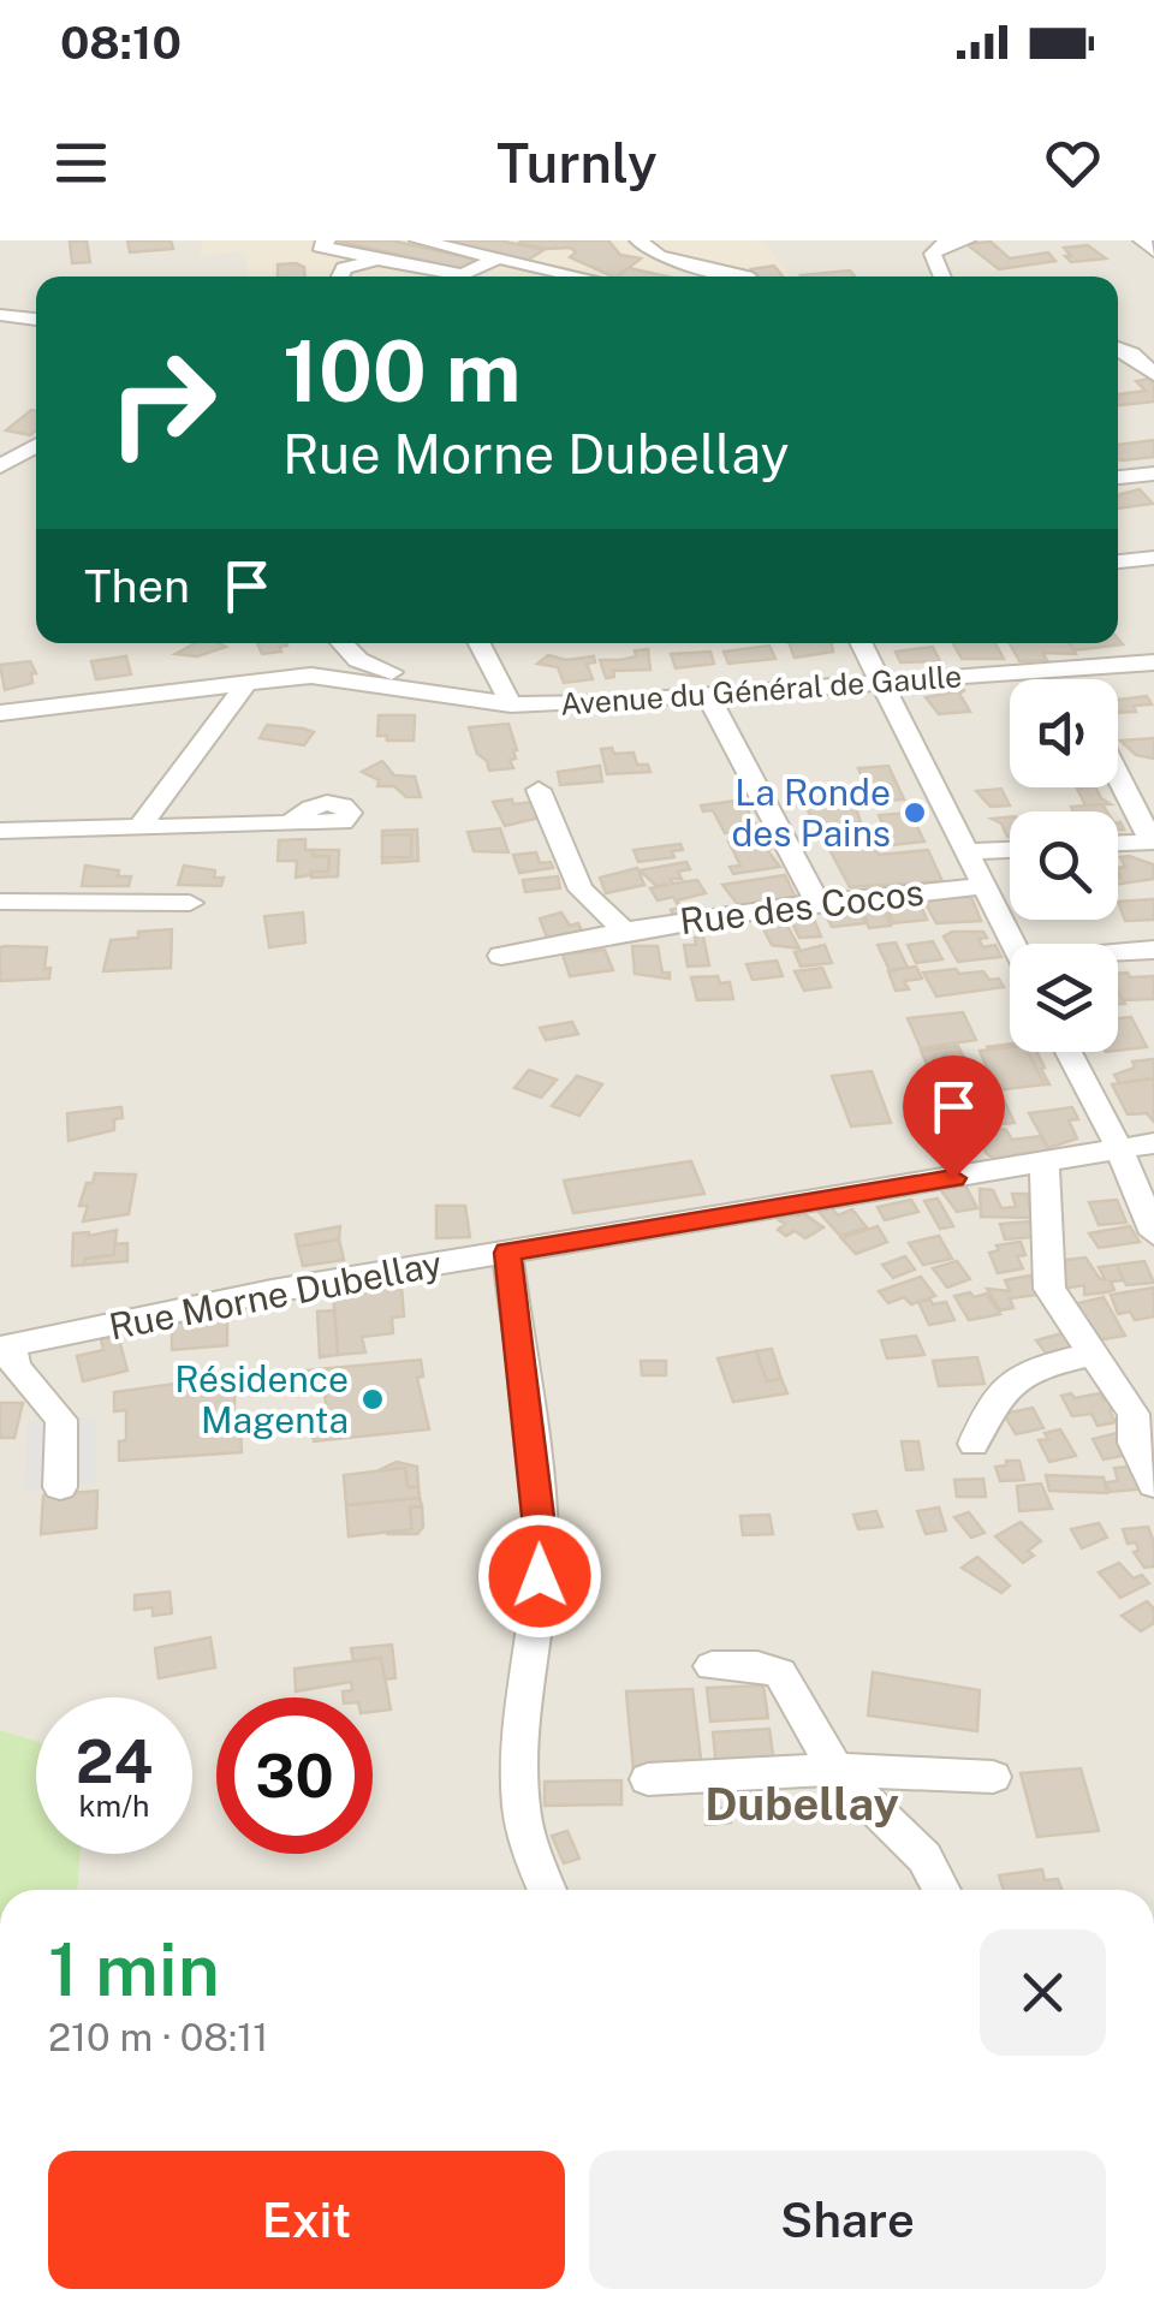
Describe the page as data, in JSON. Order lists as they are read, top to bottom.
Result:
{
  "streets": {
    "street": ["Avenue du Général de Gaulle", "Rue des Cocos", "Rue Morne Dubellay"]
  },
  "districts": ["Dubellay"],
  "places": ["La Ronde des Pains", "Résidence Magenta"],
  "page": {
    "status": "08:10",
    "header": "Turnly",
    "turn": ["100 m", "Rue Morne Dubellay"],
    "then": "Then",
    "speed": "24 km/h",
    "limit": "30",
    "heading": ["1 min", "210 m · 08:11"],
    "buttons": ["Exit", "Share"]
  }
}
